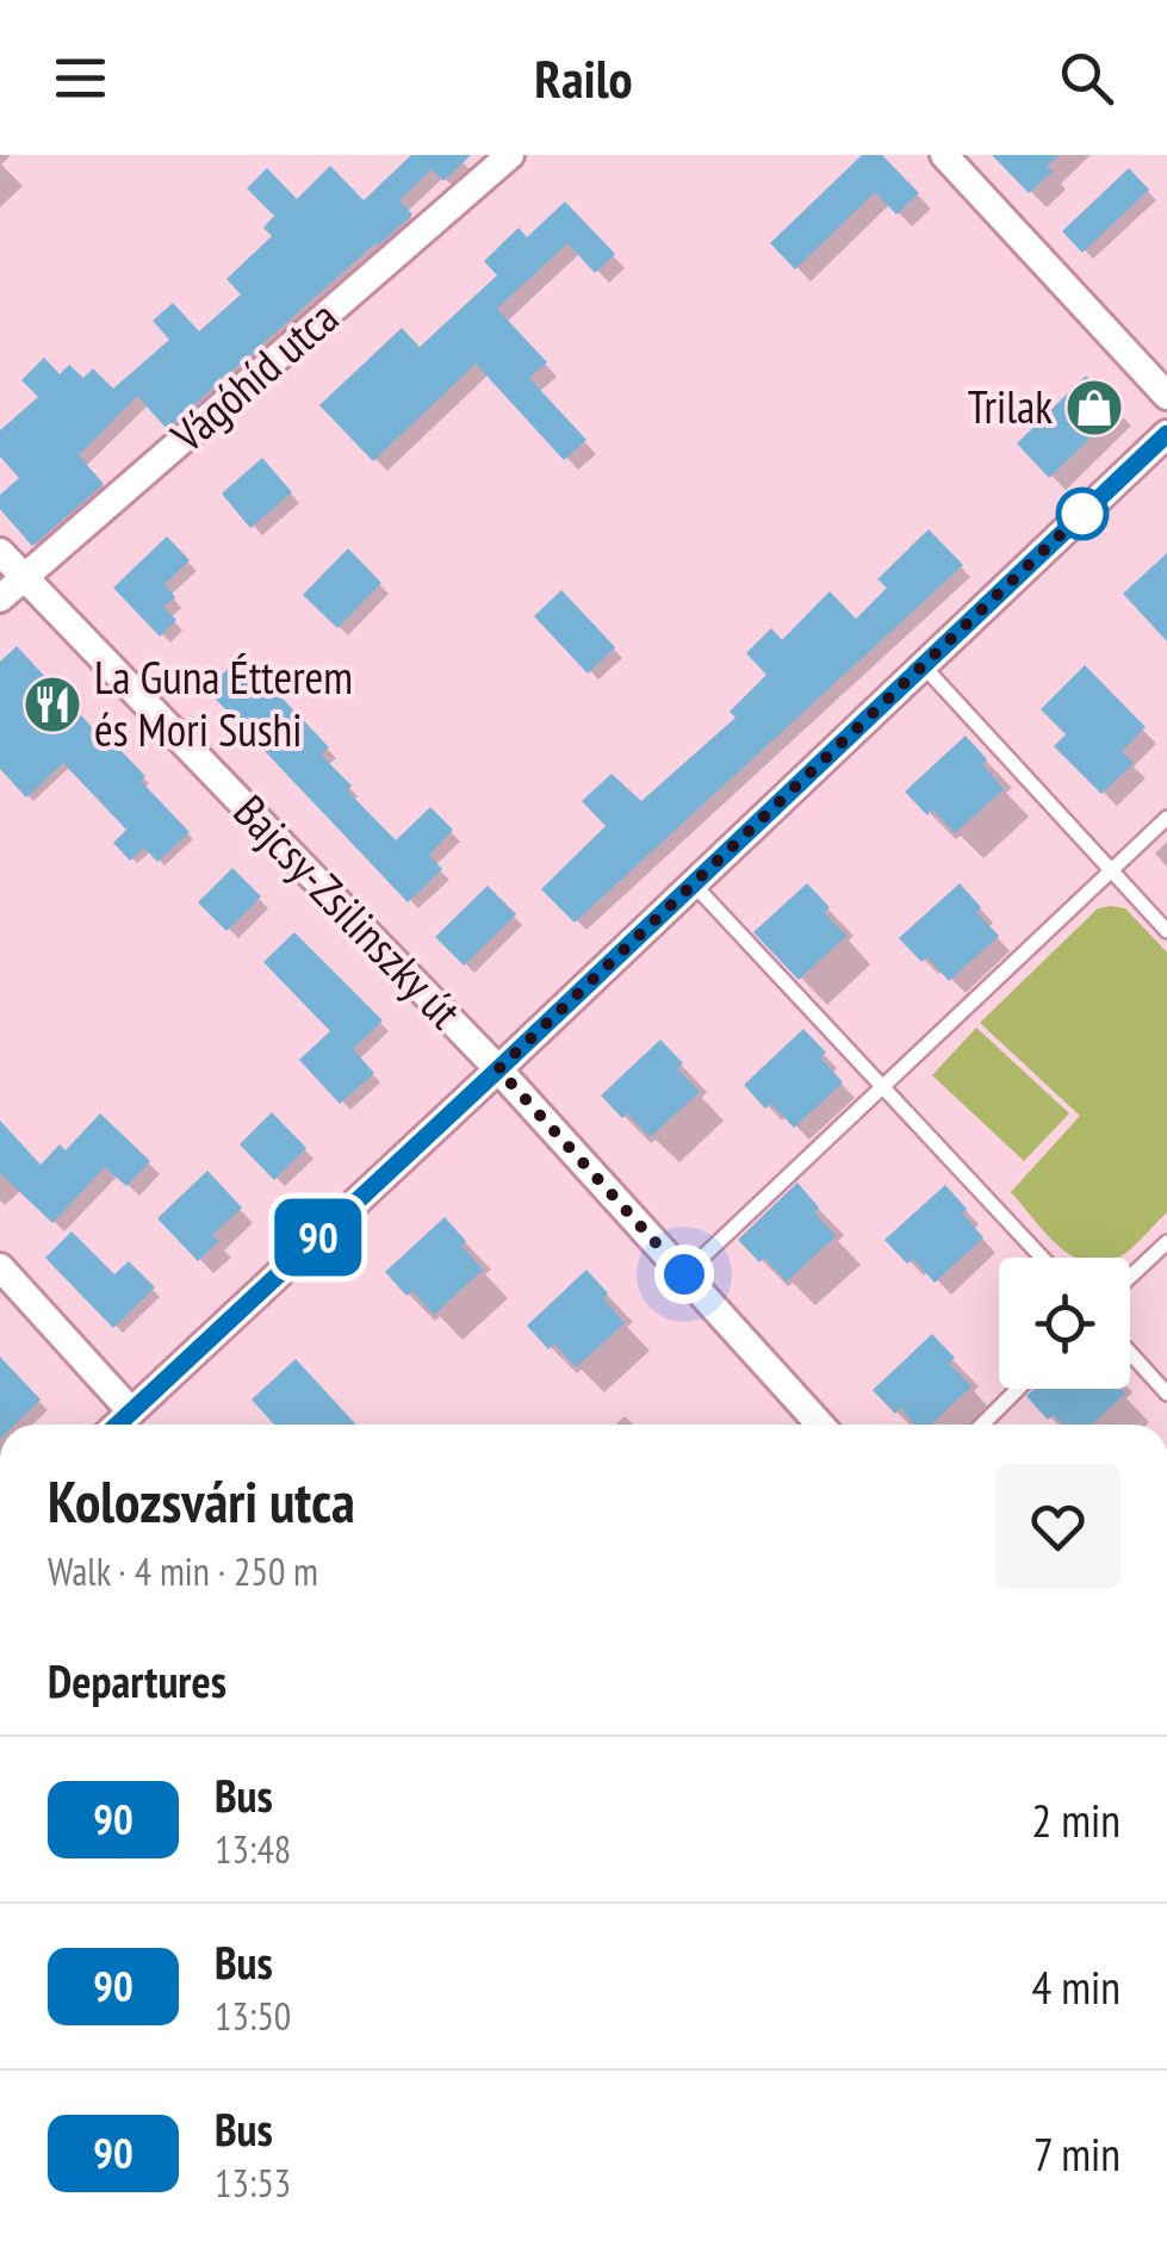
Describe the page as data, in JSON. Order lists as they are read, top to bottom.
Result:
{
  "streets": {
    "street": ["Vágóhíd utca", "Bajcsy-Zsilinszky út"]
  },
  "crossings": [
    ["Vágóhíd utca", "Bajcsy-Zsilinszky út"]
  ],
  "places": {
    "shop": ["Trilak"],
    "restaurant": ["La Guna Étterem és Mori Sushi"]
  },
  "lines": ["bus line 90"],
  "page": {
    "header": "Railo",
    "on_map": "90",
    "heading": [
      ["Kolozsvári utca", "Walk · 4 min · 250 m"],
      "Departures"
    ],
    "list": [
      {
        "mark": "90",
        "name": "Bus",
        "note": "13:48",
        "value": "2 min"
      },
      {
        "mark": "90",
        "name": "Bus",
        "note": "13:50",
        "value": "4 min"
      },
      {
        "mark": "90",
        "name": "Bus",
        "note": "13:53",
        "value": "7 min"
      }
    ]
  }
}
